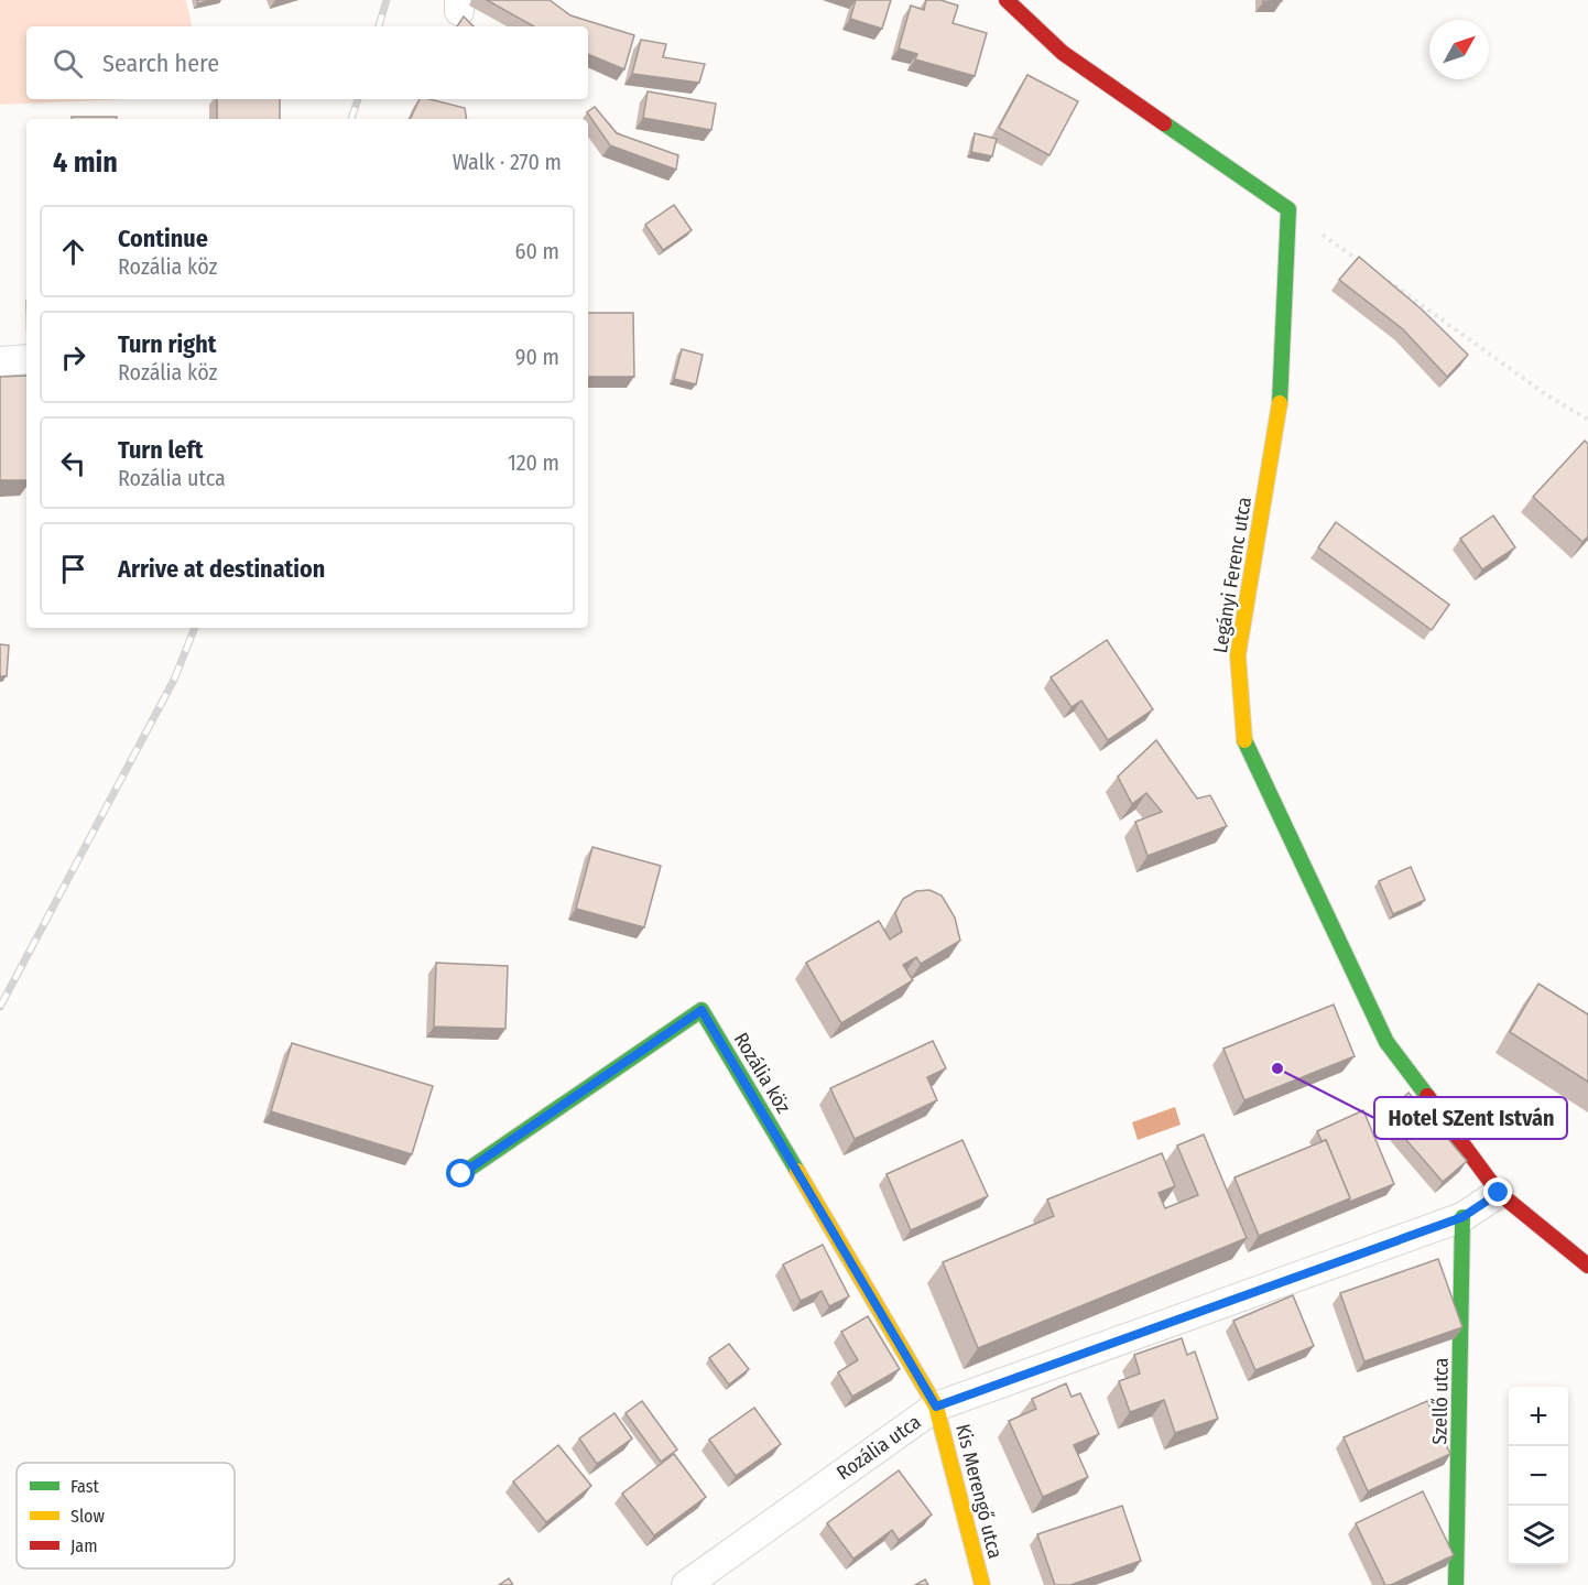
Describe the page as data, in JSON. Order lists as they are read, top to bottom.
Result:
{
  "streets": {
    "street": [
      "Legányi Ferenc utca",
      "Rozália köz",
      "Szellő utca",
      "Rozália utca",
      "Kis Merengő utca"
    ]
  },
  "crossings": [
    ["Legányi Ferenc utca", "Rozália utca"],
    ["Rozália köz", "Rozália utca"],
    ["Rozália köz", "Kis Merengő utca"],
    ["Szellő utca", "Rozália utca"],
    ["Rozália utca", "Kis Merengő utca"]
  ],
  "places": ["Hotel SZent István"],
  "legend": ["Fast", "Slow", "Jam"],
  "north": "top right",
  "page": {
    "search": "Search here",
    "heading": ["4 min", "Walk · 270 m"],
    "list": [
      ["Continue", "Rozália köz", "60 m"],
      ["Turn right", "Rozália köz", "90 m"],
      ["Turn left", "Rozália utca", "120 m"],
      "Arrive at destination"
    ],
    "map_buttons": ["+", "−"]
  }
}
